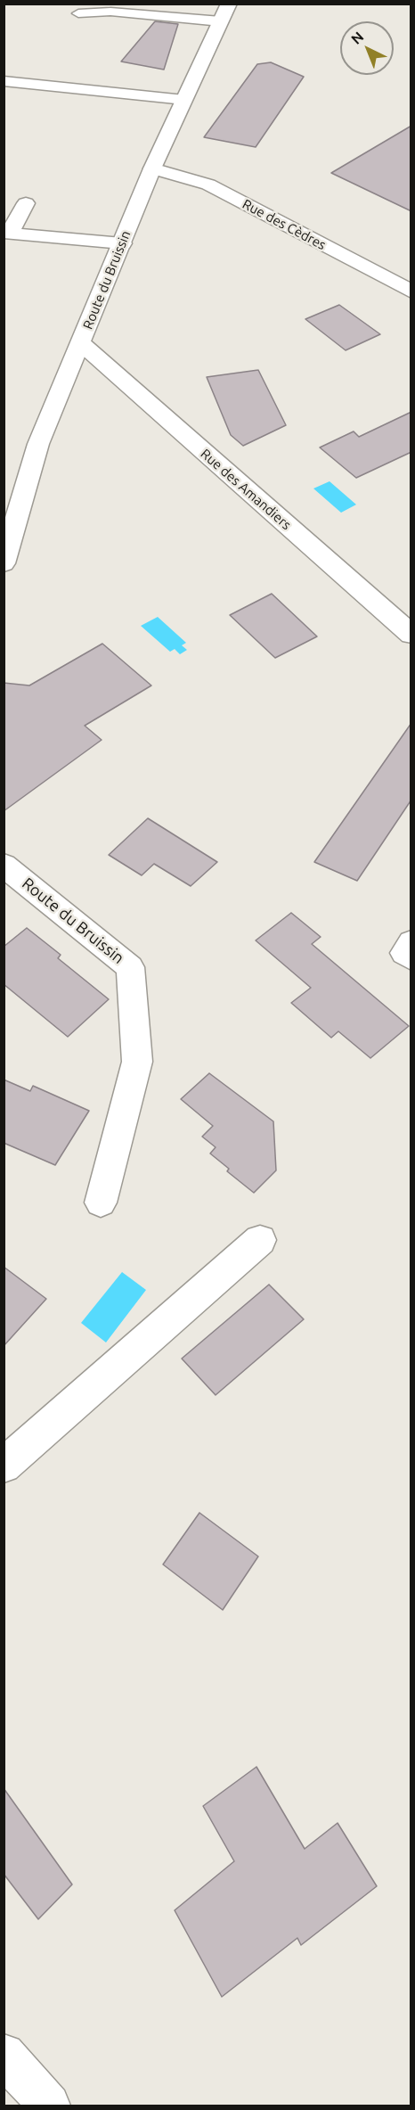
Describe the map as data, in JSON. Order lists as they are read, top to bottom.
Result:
{
  "streets": {
    "street": ["Rue des Cèdres", "Route du Bruissin", "Rue des Amandiers"]
  },
  "crossings": [
    ["Rue des Cèdres", "Route du Bruissin"],
    ["Route du Bruissin", "Rue des Amandiers"]
  ],
  "north": "top left"
}
